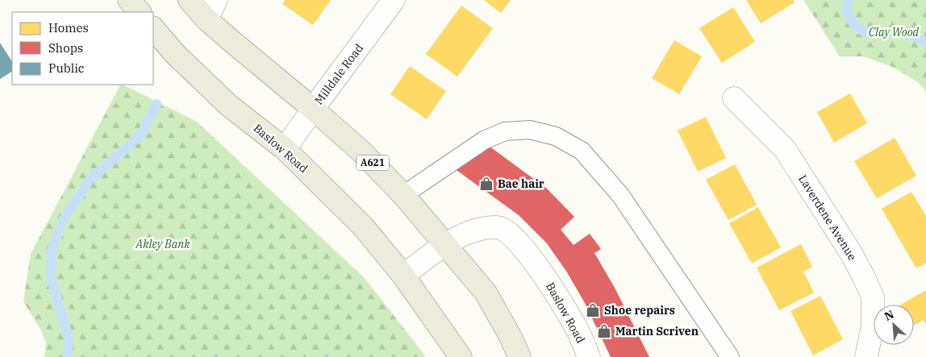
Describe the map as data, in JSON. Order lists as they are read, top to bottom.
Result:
{
  "streets": {
    "main road": ["Baslow Road", "A621"],
    "street": ["Milldale Road", "Laverdene Avenue"]
  },
  "crossings": [
    ["Milldale Road", "Baslow Road"],
    ["Milldale Road", "A621"],
    ["Baslow Road", "A621"]
  ],
  "parks": ["Clay Wood", "Akley Bank"],
  "places": {
    "shop": ["Bae hair", "Shoe repairs", "Martin Scriven"]
  },
  "legend": ["Homes", "Shops", "Public"],
  "north": "top left"
}
